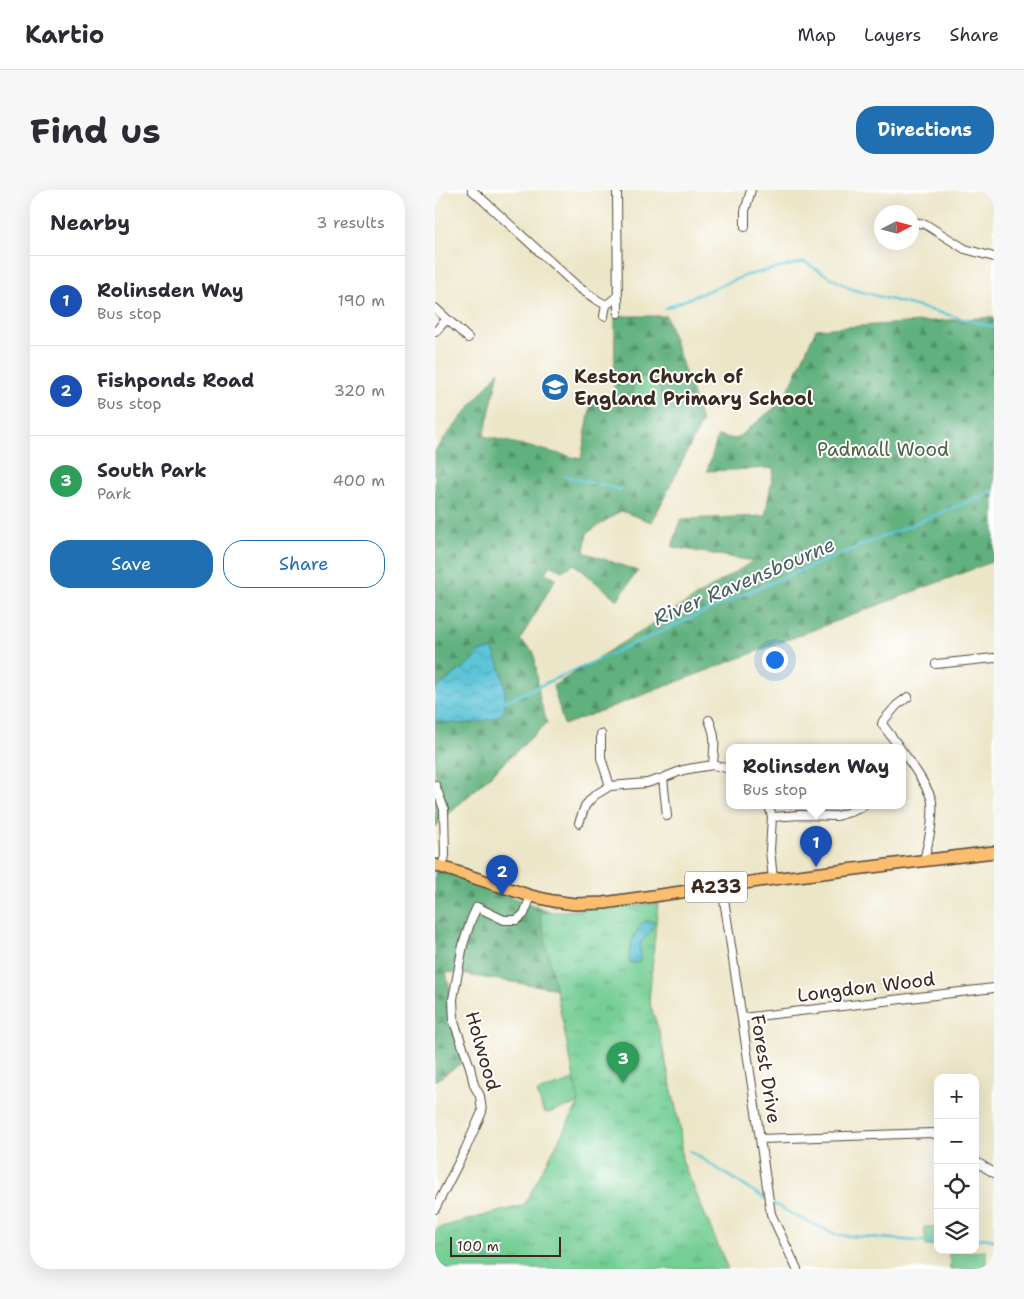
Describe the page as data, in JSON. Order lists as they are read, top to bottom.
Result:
{
  "streets": {
    "main road": ["A233"],
    "street": ["Longdon Wood", "Holwood", "Forest Drive"]
  },
  "crossings": [
    ["A233", "Holwood"],
    ["A233", "Forest Drive"],
    ["Longdon Wood", "Forest Drive"]
  ],
  "water": ["River Ravensbourne"],
  "parks": ["Padmall Wood"],
  "places": {
    "school or university": ["Keston Church of England Primary School"]
  },
  "scale_bar": "100 m",
  "north": "right",
  "page": {
    "header": "Kartio",
    "nav": ["Map", "Layers", "Share"],
    "buttons": [
      "Directions",
      ["Save", "Share"]
    ],
    "title": "Find us",
    "heading": ["Nearby", "3 results"],
    "list": [
      {
        "mark": "1",
        "name": "Rolinsden Way",
        "note": "Bus stop",
        "value": "190 m"
      },
      {
        "mark": "2",
        "name": "Fishponds Road",
        "note": "Bus stop",
        "value": "320 m"
      },
      {
        "mark": "3",
        "name": "South Park",
        "note": "Park",
        "value": "400 m"
      }
    ],
    "popup": ["Rolinsden Way", "Bus stop"],
    "pins": ["1", "2", "3"],
    "map_buttons": ["+", "−"],
    "scale": "100 m"
  }
}
